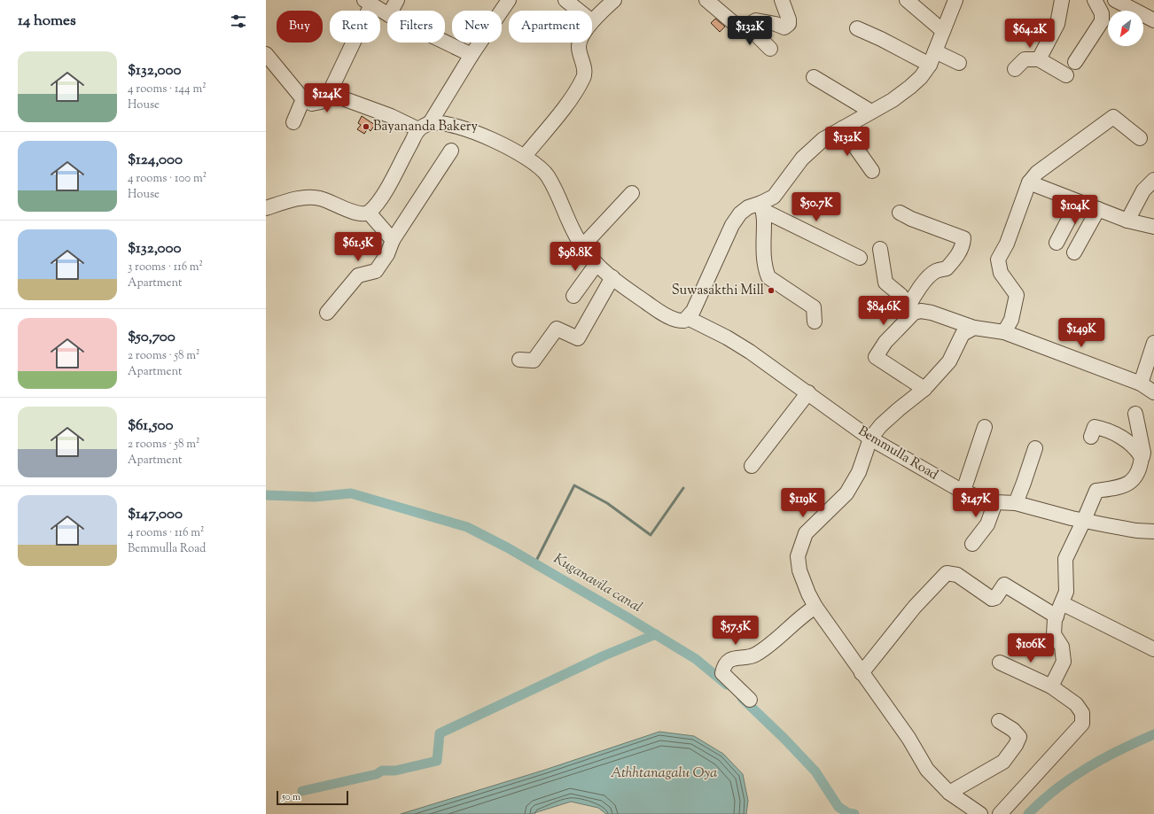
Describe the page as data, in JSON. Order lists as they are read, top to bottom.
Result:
{
  "streets": {
    "street": ["Bemmulla Road"]
  },
  "water": ["Kuganavila canal", "Athhtanagalu Oya"],
  "places": ["Bayananda Bakery", "Suwasakthi Mill"],
  "scale_bar": "50 m",
  "north": "bottom left",
  "page": {
    "heading": "14 homes",
    "chip": [
      "Buy",
      "Rent",
      "Filters",
      "New",
      "Apartment"
    ],
    "price": [
      "$132K",
      "$64.2K",
      "$124K",
      "$132K",
      "$50.7K",
      "$104K",
      "$61.5K",
      "$98.8K",
      "$84.6K",
      "$149K",
      "$119K",
      "$147K",
      "$57.5K",
      "$106K"
    ],
    "list": [
      {
        "name": "$132,000",
        "note": "4 rooms · 144 m² · House"
      },
      {
        "name": "$124,000",
        "note": "4 rooms · 100 m² · House"
      },
      {
        "name": "$132,000",
        "note": "3 rooms · 116 m² · Apartment"
      },
      {
        "name": "$50,700",
        "note": "2 rooms · 58 m² · Apartment"
      },
      {
        "name": "$61,500",
        "note": "2 rooms · 58 m² · Apartment"
      },
      {
        "name": "$147,000",
        "note": "4 rooms · 116 m² · Bemmulla Road"
      }
    ],
    "scale": "50 m"
  }
}
